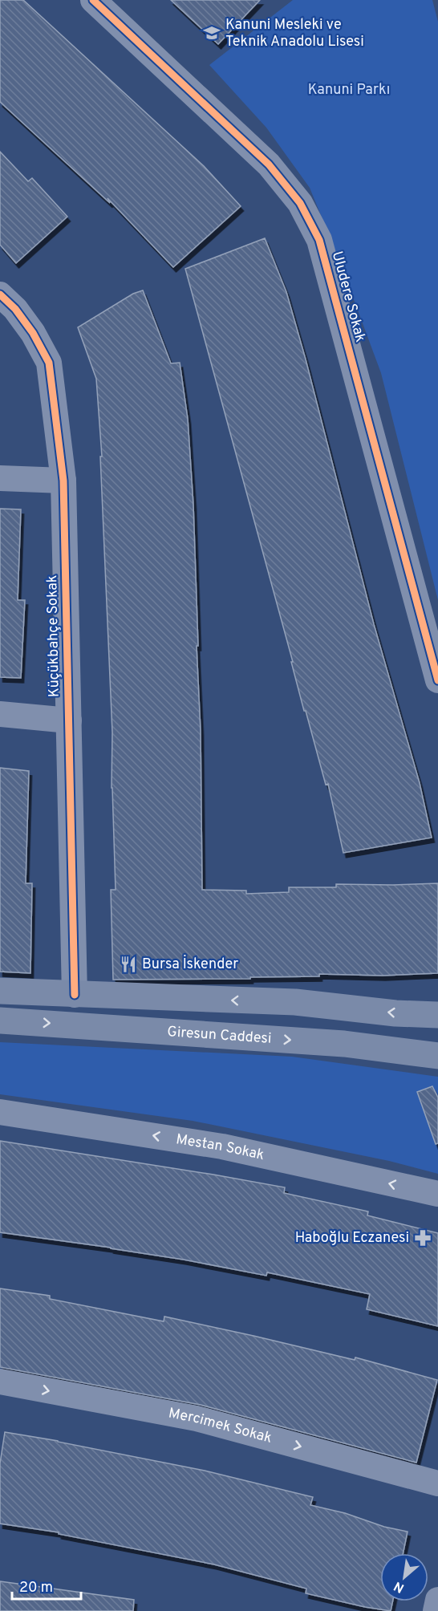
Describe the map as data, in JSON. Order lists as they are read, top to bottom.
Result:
{
  "streets": {
    "main road": ["Giresun Caddesi"],
    "street": [
      "Uludere Sokak",
      "Küçükbahçe Sokak",
      "Mestan Sokak",
      "Mercimek Sokak"
    ]
  },
  "one_way": ["Mestan Sokak", "Mercimek Sokak"],
  "parks": ["Kanuni Parkı"],
  "places": {
    "school or university": ["Kanuni Mesleki ve Teknik Anadolu Lisesi"],
    "restaurant": ["Bursa İskender"],
    "pharmacy": ["Haboğlu Eczanesi"]
  },
  "scale_bar": "20 m",
  "north": "bottom left"
}
